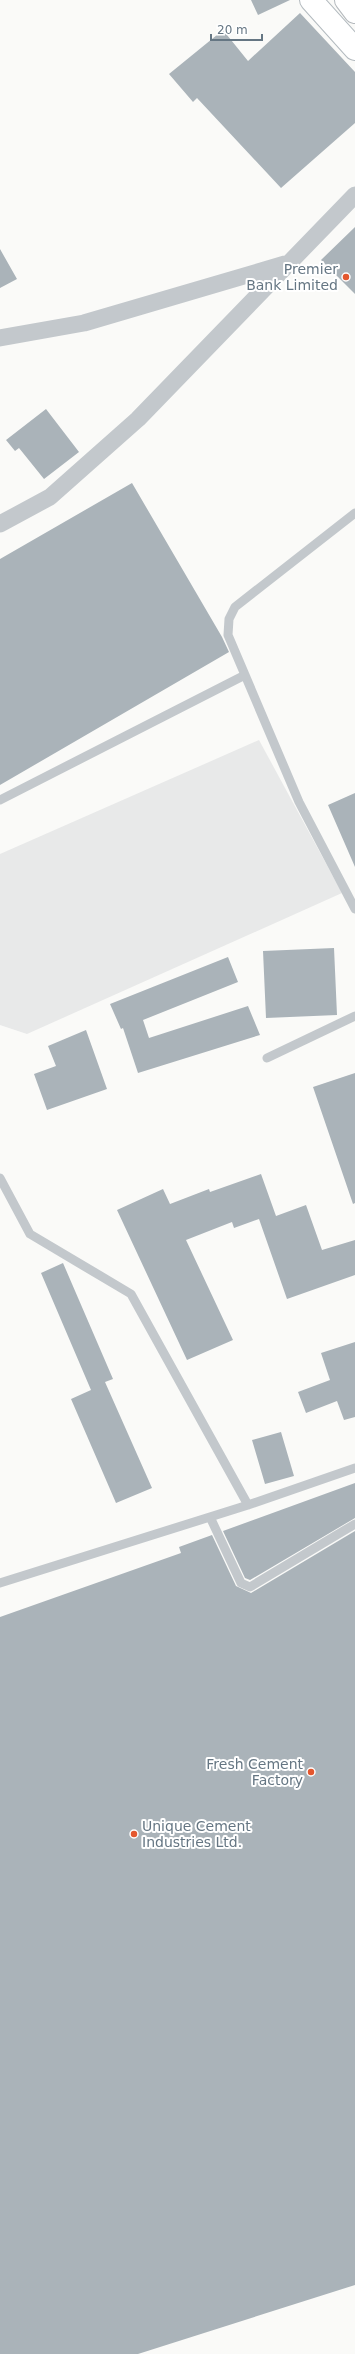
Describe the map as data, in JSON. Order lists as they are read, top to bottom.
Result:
{
  "places": ["Premier Bank Limited", "Fresh Cement Factory", "Unique Cement Industries Ltd."],
  "scale_bar": "20 m"
}
